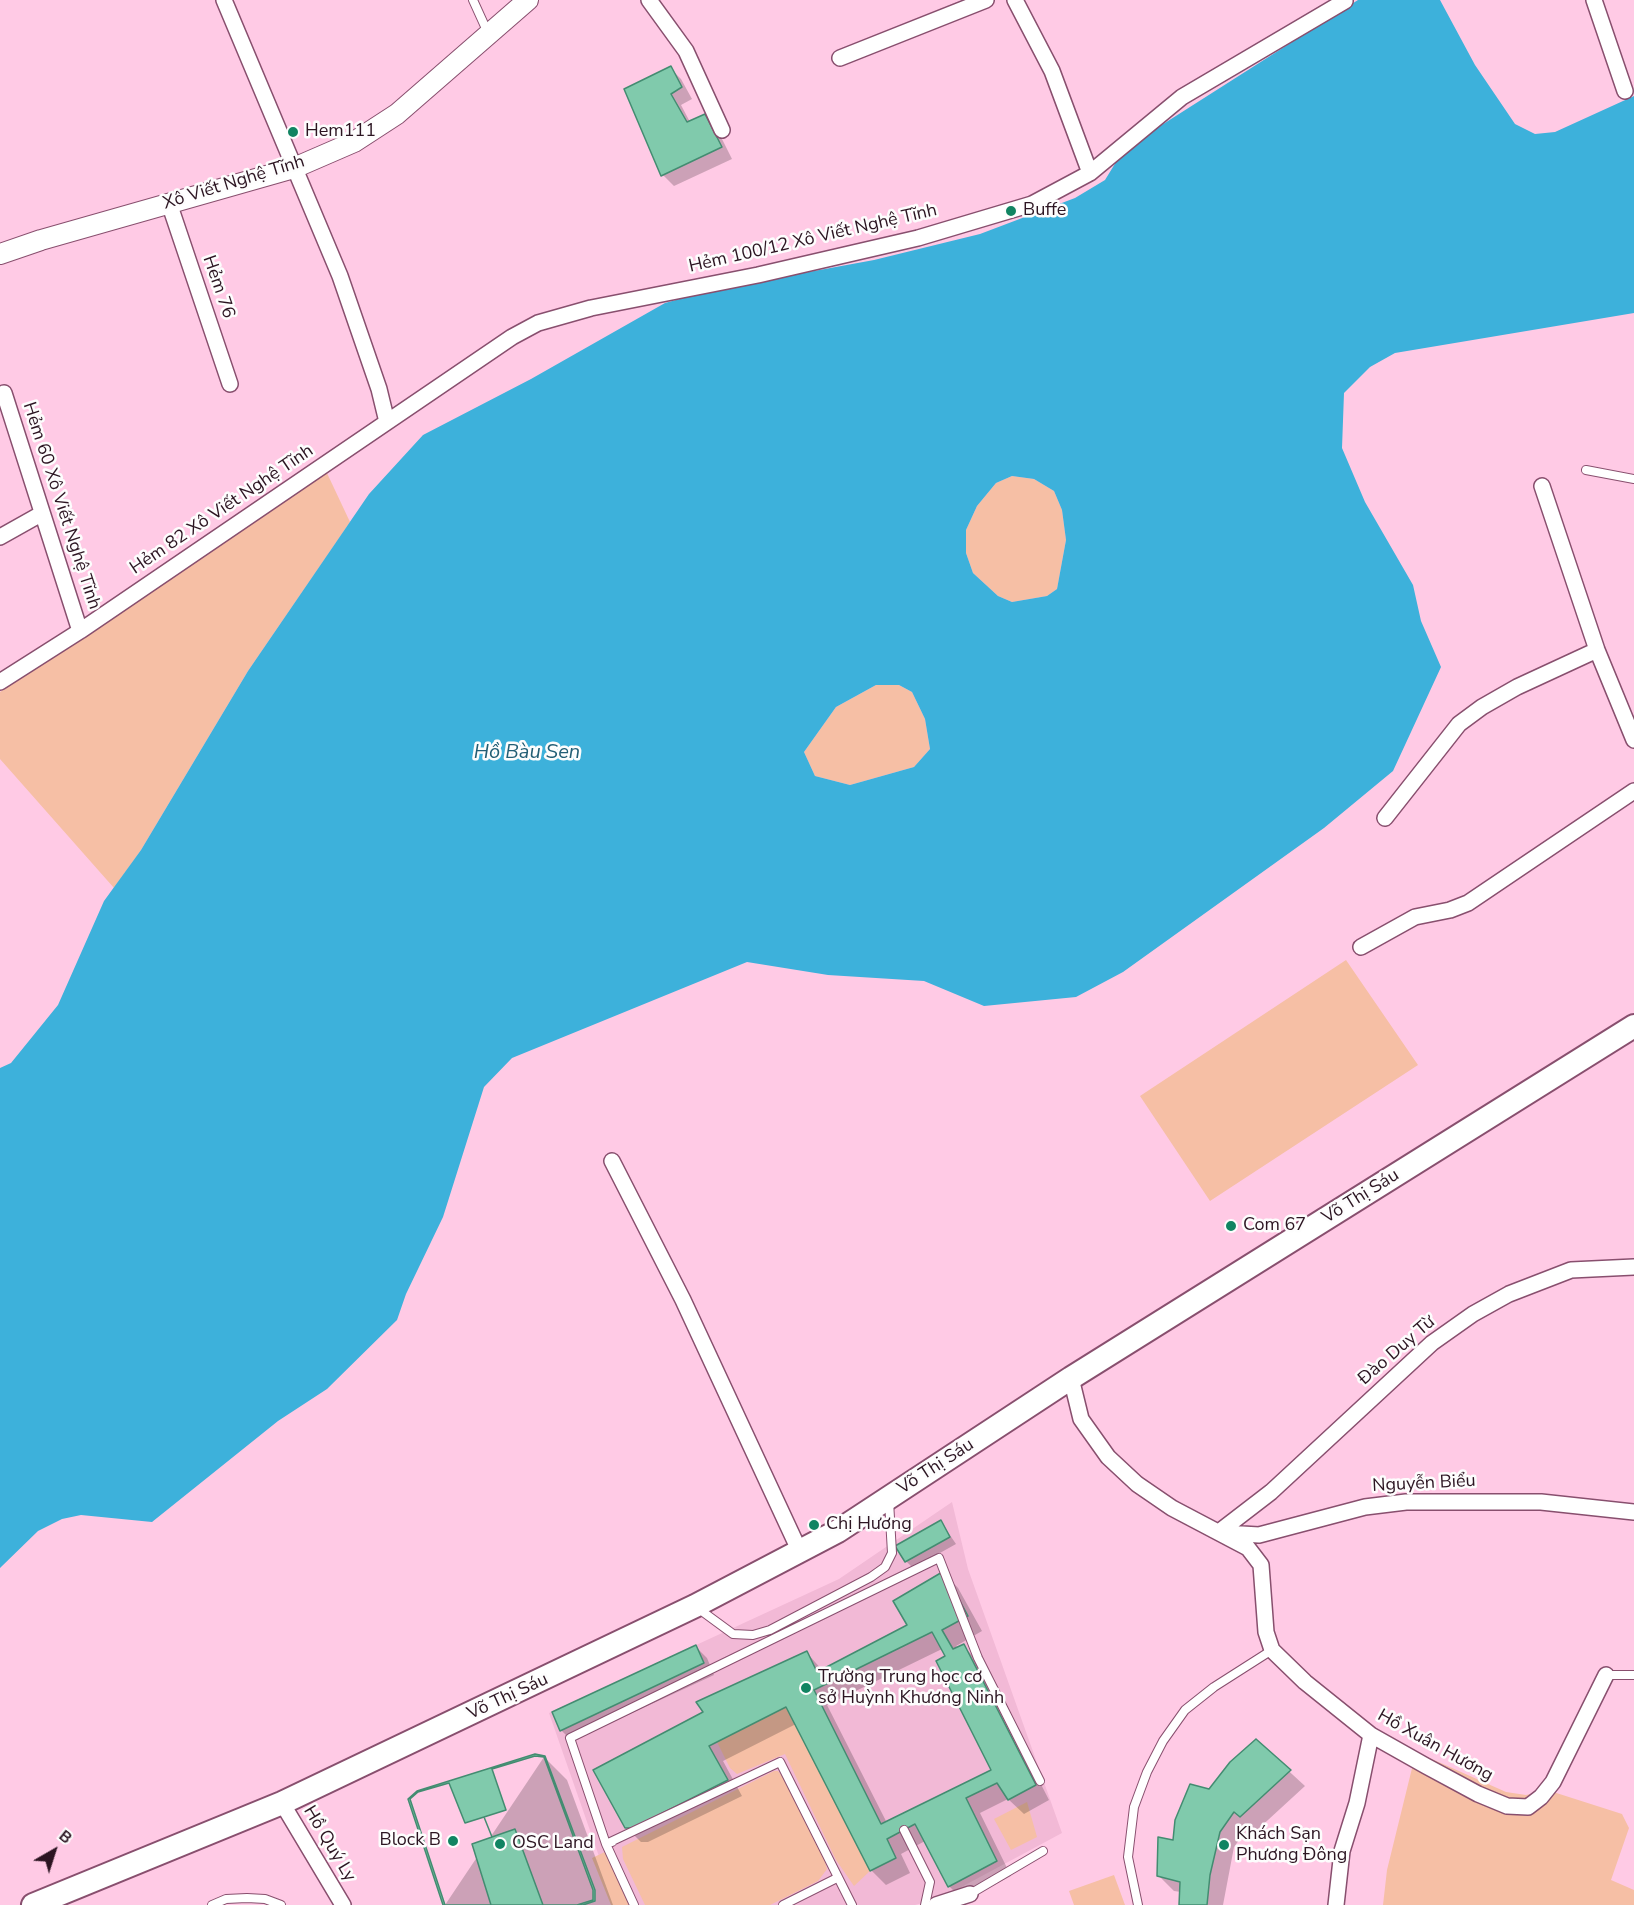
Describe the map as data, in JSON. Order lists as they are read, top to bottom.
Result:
{
  "streets": {
    "main road": ["Võ Thị Sáu"],
    "street": [
      "Xô Viết Nghệ Tĩnh",
      "Hẻm 100/12 Xô Viết Nghệ Tĩnh",
      "Hẻm 76",
      "Hẻm 60 Xô Viết Nghệ Tĩnh",
      "Hẻm 82 Xô Viết Nghệ Tĩnh",
      "Đào Duy Từ",
      "Nguyễn Biểu",
      "Hồ Xuân Hương",
      "Hồ Quý Ly"
    ]
  },
  "crossings": [
    ["Xô Viết Nghệ Tĩnh", "Hẻm 76"],
    ["Hẻm 100/12 Xô Viết Nghệ Tĩnh", "Hẻm 82 Xô Viết Nghệ Tĩnh"],
    ["Hẻm 60 Xô Viết Nghệ Tĩnh", "Hẻm 82 Xô Viết Nghệ Tĩnh"],
    ["Võ Thị Sáu", "Hồ Quý Ly"],
    ["Đào Duy Từ", "Nguyễn Biểu"]
  ],
  "water": ["Hồ Bàu Sen"],
  "places": [
    "Hem111",
    "Buffe",
    "Com 67",
    "Chị Hương",
    "Trường Trung học cơ sở Huỳnh Khương Ninh",
    "Block B",
    "OSC Land",
    "Khách Sạn Phương Đông"
  ],
  "north": "top right"
}
